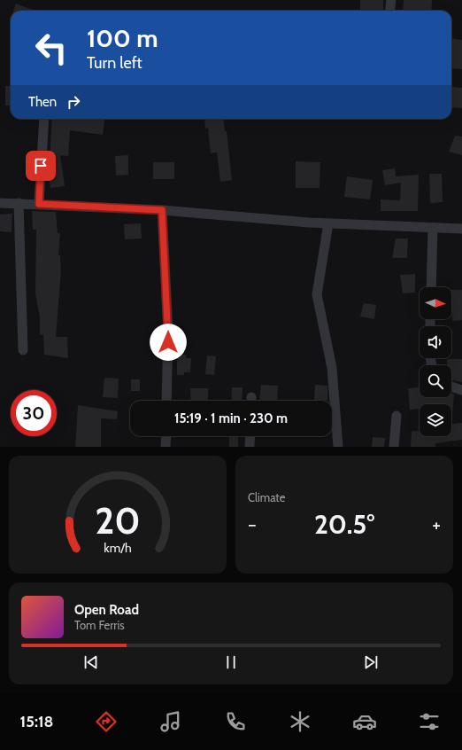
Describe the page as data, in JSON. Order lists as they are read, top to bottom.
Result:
{
  "north": "right",
  "page": {
    "turn": ["100 m", "Turn left"],
    "then": "Then",
    "limit": "30",
    "trip": "15:19 · 1 min · 230 m",
    "tile": "Climate",
    "heat": ["−", "20.5°", "+"],
    "song": ["Open Road", "Tom Ferris"],
    "tabs": "15:18",
    "gauge": ["20", "km/h"]
  }
}
